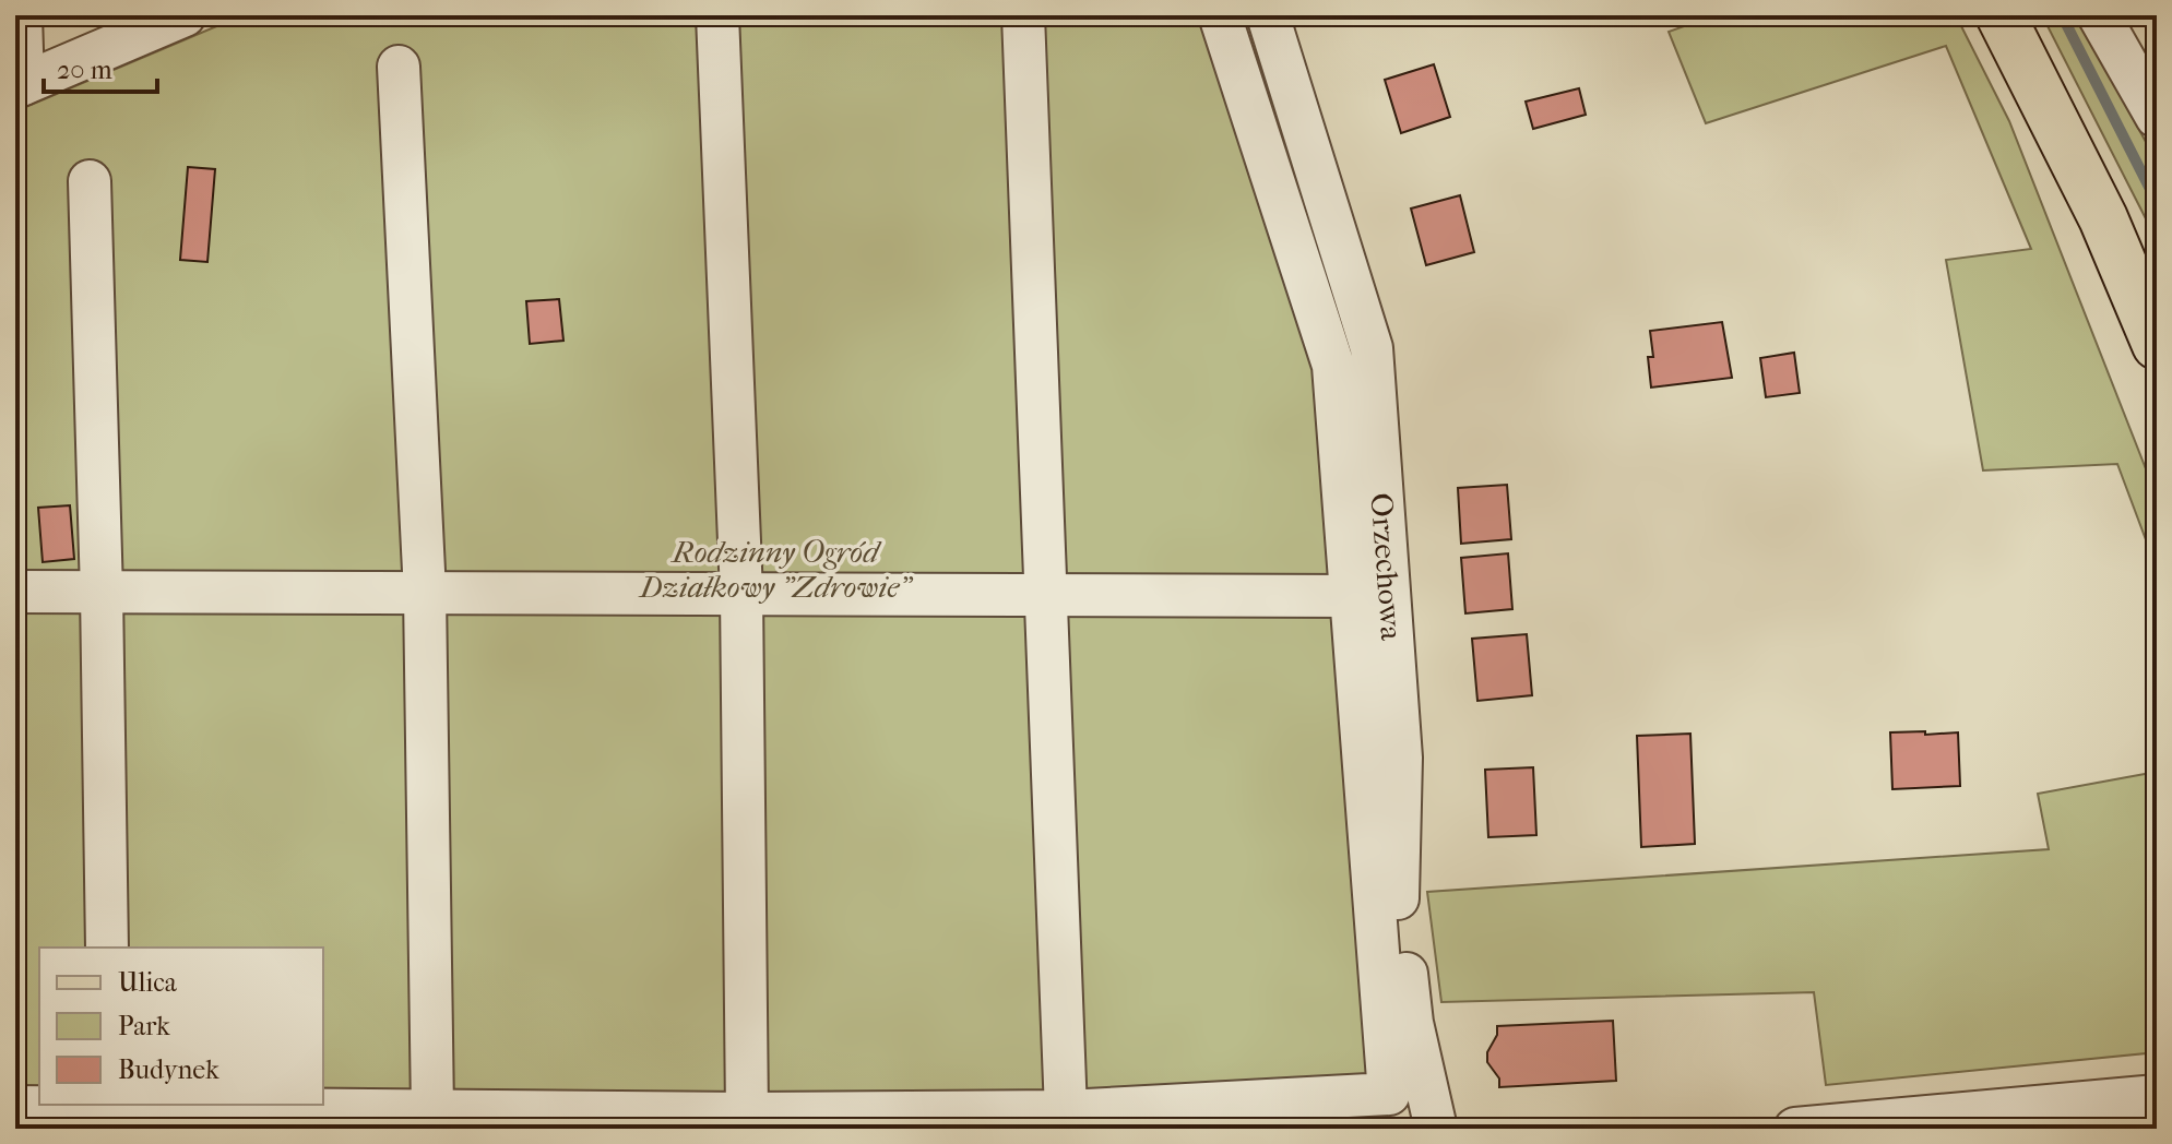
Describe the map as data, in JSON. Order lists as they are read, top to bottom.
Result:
{
  "streets": {
    "street": ["Orzechowa"]
  },
  "parks": ["Rodzinny Ogród Działkowy \"Zdrowie\""],
  "legend": ["Ulica", "Park", "Budynek"],
  "scale_bar": "20 m"
}
